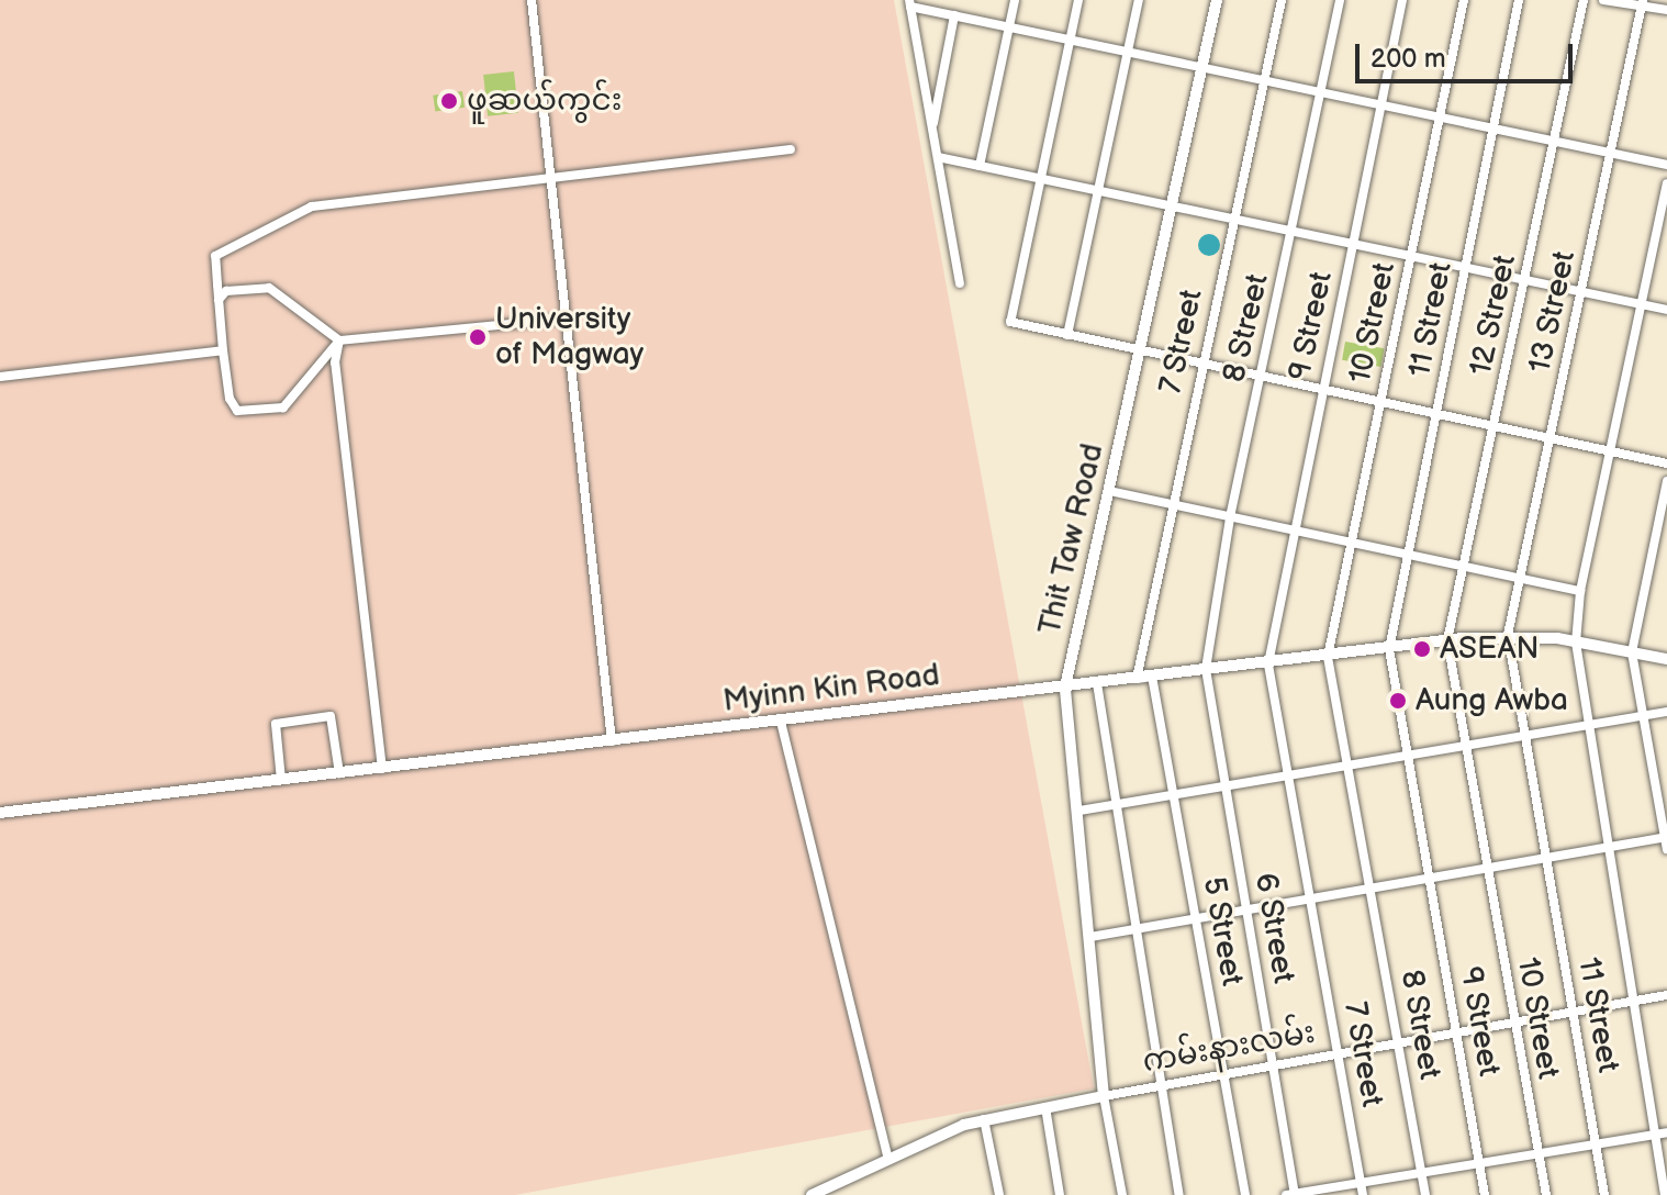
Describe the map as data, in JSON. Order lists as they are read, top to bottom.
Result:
{
  "streets": {
    "street": [
      "13 Street",
      "12 Street",
      "11 Street",
      "10 Street",
      "9 Street",
      "8 Street",
      "7 Street",
      "Thit Taw Road",
      "Myinn Kin Road",
      "6 Street",
      "5 Street",
      "ကမ်းနားလမ်း"
    ]
  },
  "crossings": [
    ["13 Street", "11 Street"],
    ["12 Street", "10 Street"],
    ["11 Street", "9 Street"],
    ["11 Street", "ကမ်းနားလမ်း"],
    ["10 Street", "8 Street"],
    ["10 Street", "ကမ်းနားလမ်း"],
    ["9 Street", "7 Street"],
    ["9 Street", "ကမ်းနားလမ်း"],
    ["8 Street", "6 Street"],
    ["8 Street", "ကမ်းနားလမ်း"],
    ["7 Street", "Myinn Kin Road"],
    ["7 Street", "ကမ်းနားလမ်း"],
    ["Thit Taw Road", "Myinn Kin Road"],
    ["Thit Taw Road", "ကမ်းနားလမ်း"],
    ["6 Street", "ကမ်းနားလမ်း"],
    ["5 Street", "ကမ်းနားလမ်း"]
  ],
  "places": [
    "ဖူဆယ်ကွင်း",
    "University of Magway",
    "ASEAN",
    "Aung Awba"
  ],
  "scale_bar": "200 m"
}
